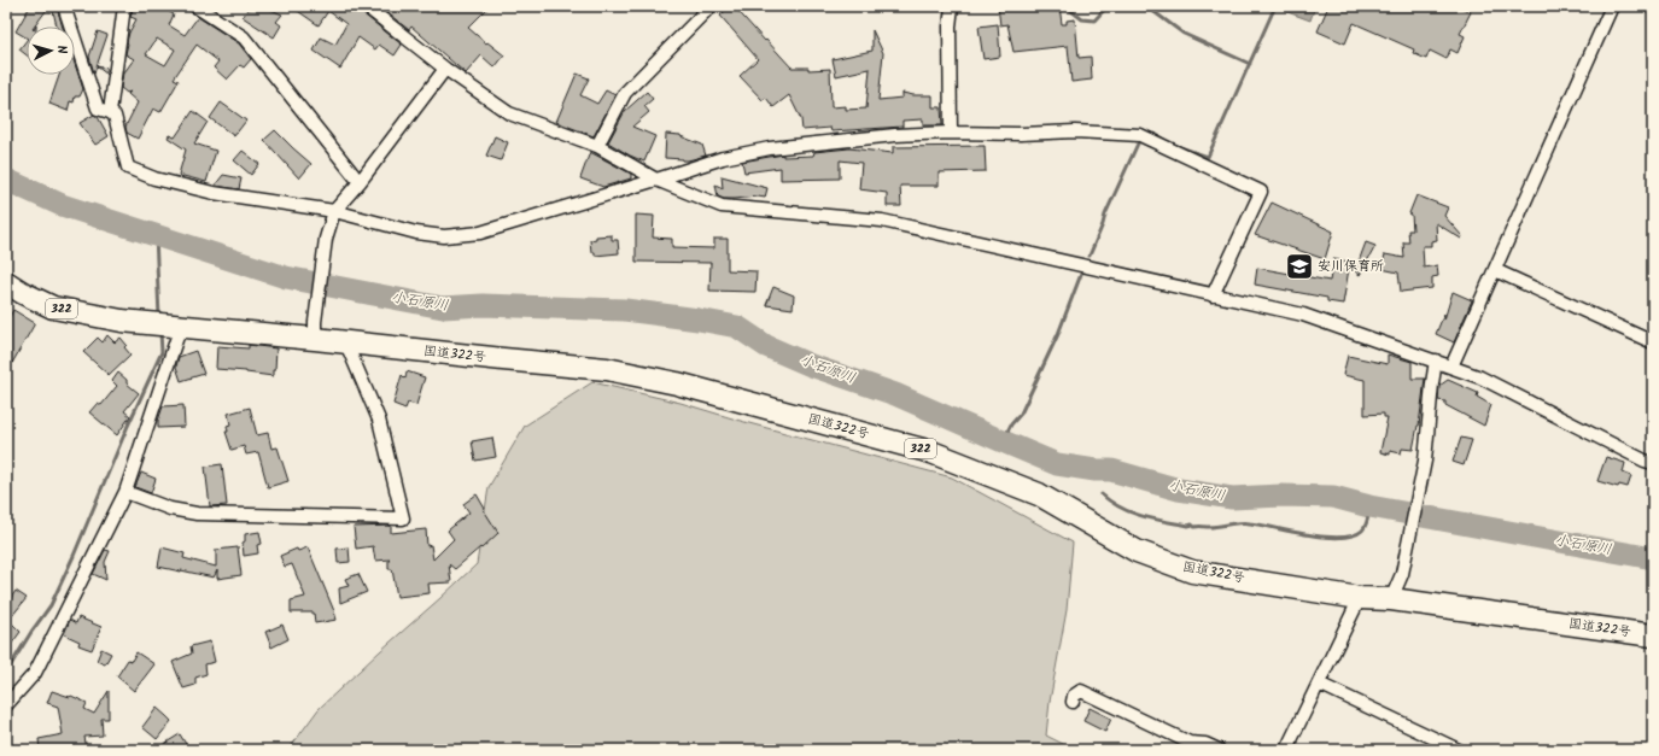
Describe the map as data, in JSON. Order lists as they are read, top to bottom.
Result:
{
  "streets": {
    "highway": ["322", "国道322号"]
  },
  "water": ["小石原川"],
  "places": {
    "school or university": ["安川保育所"]
  },
  "north": "right"
}
